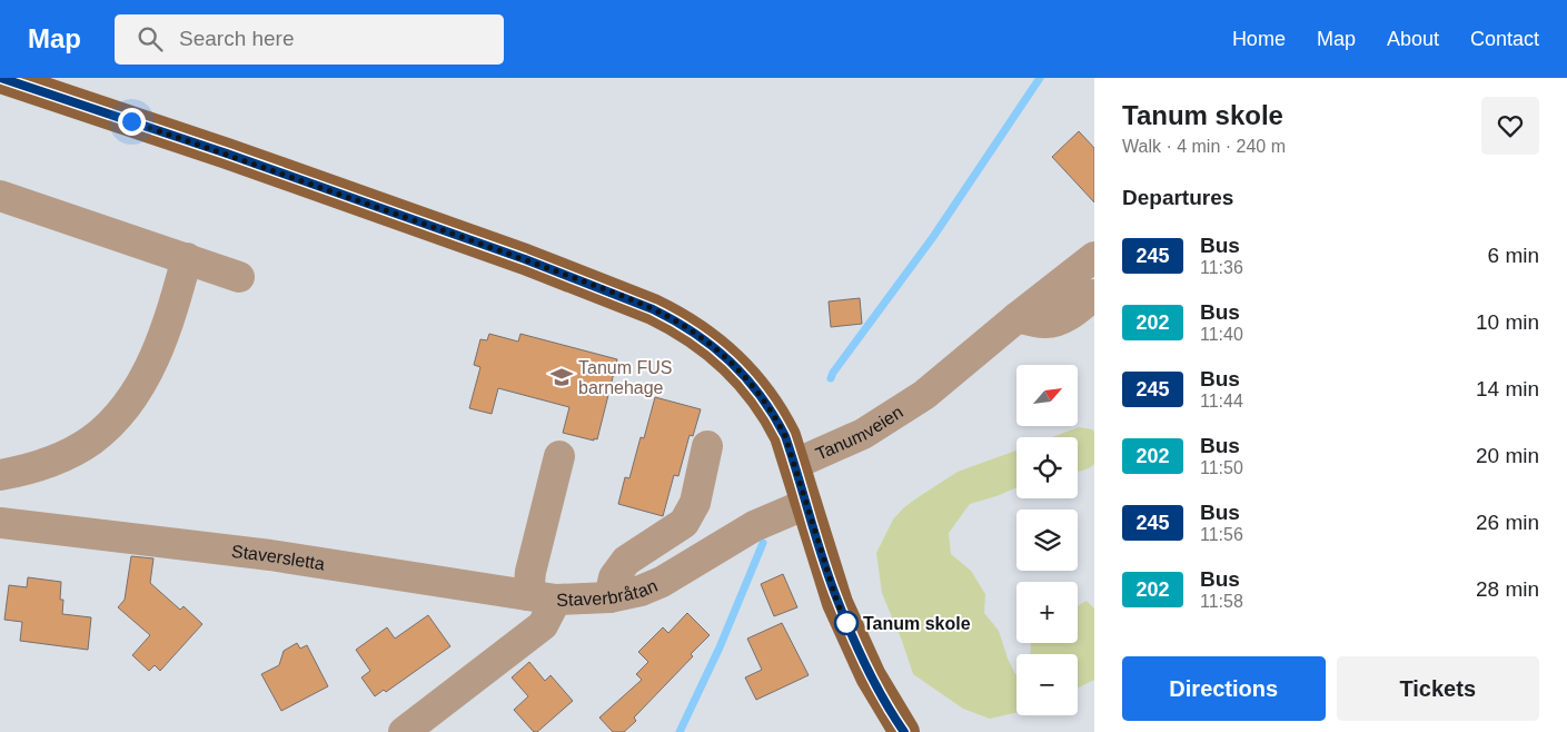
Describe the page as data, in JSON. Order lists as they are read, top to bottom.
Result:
{
  "streets": {
    "main road": ["Tanumveien"],
    "street": ["Staversletta", "Staverbråtan"]
  },
  "crossings": [
    ["Tanumveien", "Staverbråtan"],
    ["Staversletta", "Staverbråtan"]
  ],
  "places": {
    "school or university": ["Tanum FUS barnehage"],
    "other": ["Tanum skole"]
  },
  "lines": ["bus line 245"],
  "north": "top right",
  "page": {
    "header": "Map",
    "search": "Search here",
    "nav": [
      "Home",
      "Map",
      "About",
      "Contact"
    ],
    "heading": [
      ["Tanum skole", "Walk · 4 min · 240 m"],
      "Departures"
    ],
    "list": [
      {
        "mark": "245",
        "name": "Bus",
        "note": "11:36",
        "value": "6 min"
      },
      {
        "mark": "202",
        "name": "Bus",
        "note": "11:40",
        "value": "10 min"
      },
      {
        "mark": "245",
        "name": "Bus",
        "note": "11:44",
        "value": "14 min"
      },
      {
        "mark": "202",
        "name": "Bus",
        "note": "11:50",
        "value": "20 min"
      },
      {
        "mark": "245",
        "name": "Bus",
        "note": "11:56",
        "value": "26 min"
      },
      {
        "mark": "202",
        "name": "Bus",
        "note": "11:58",
        "value": "28 min"
      }
    ],
    "map_buttons": ["+", "−"],
    "buttons": ["Directions", "Tickets"]
  }
}
